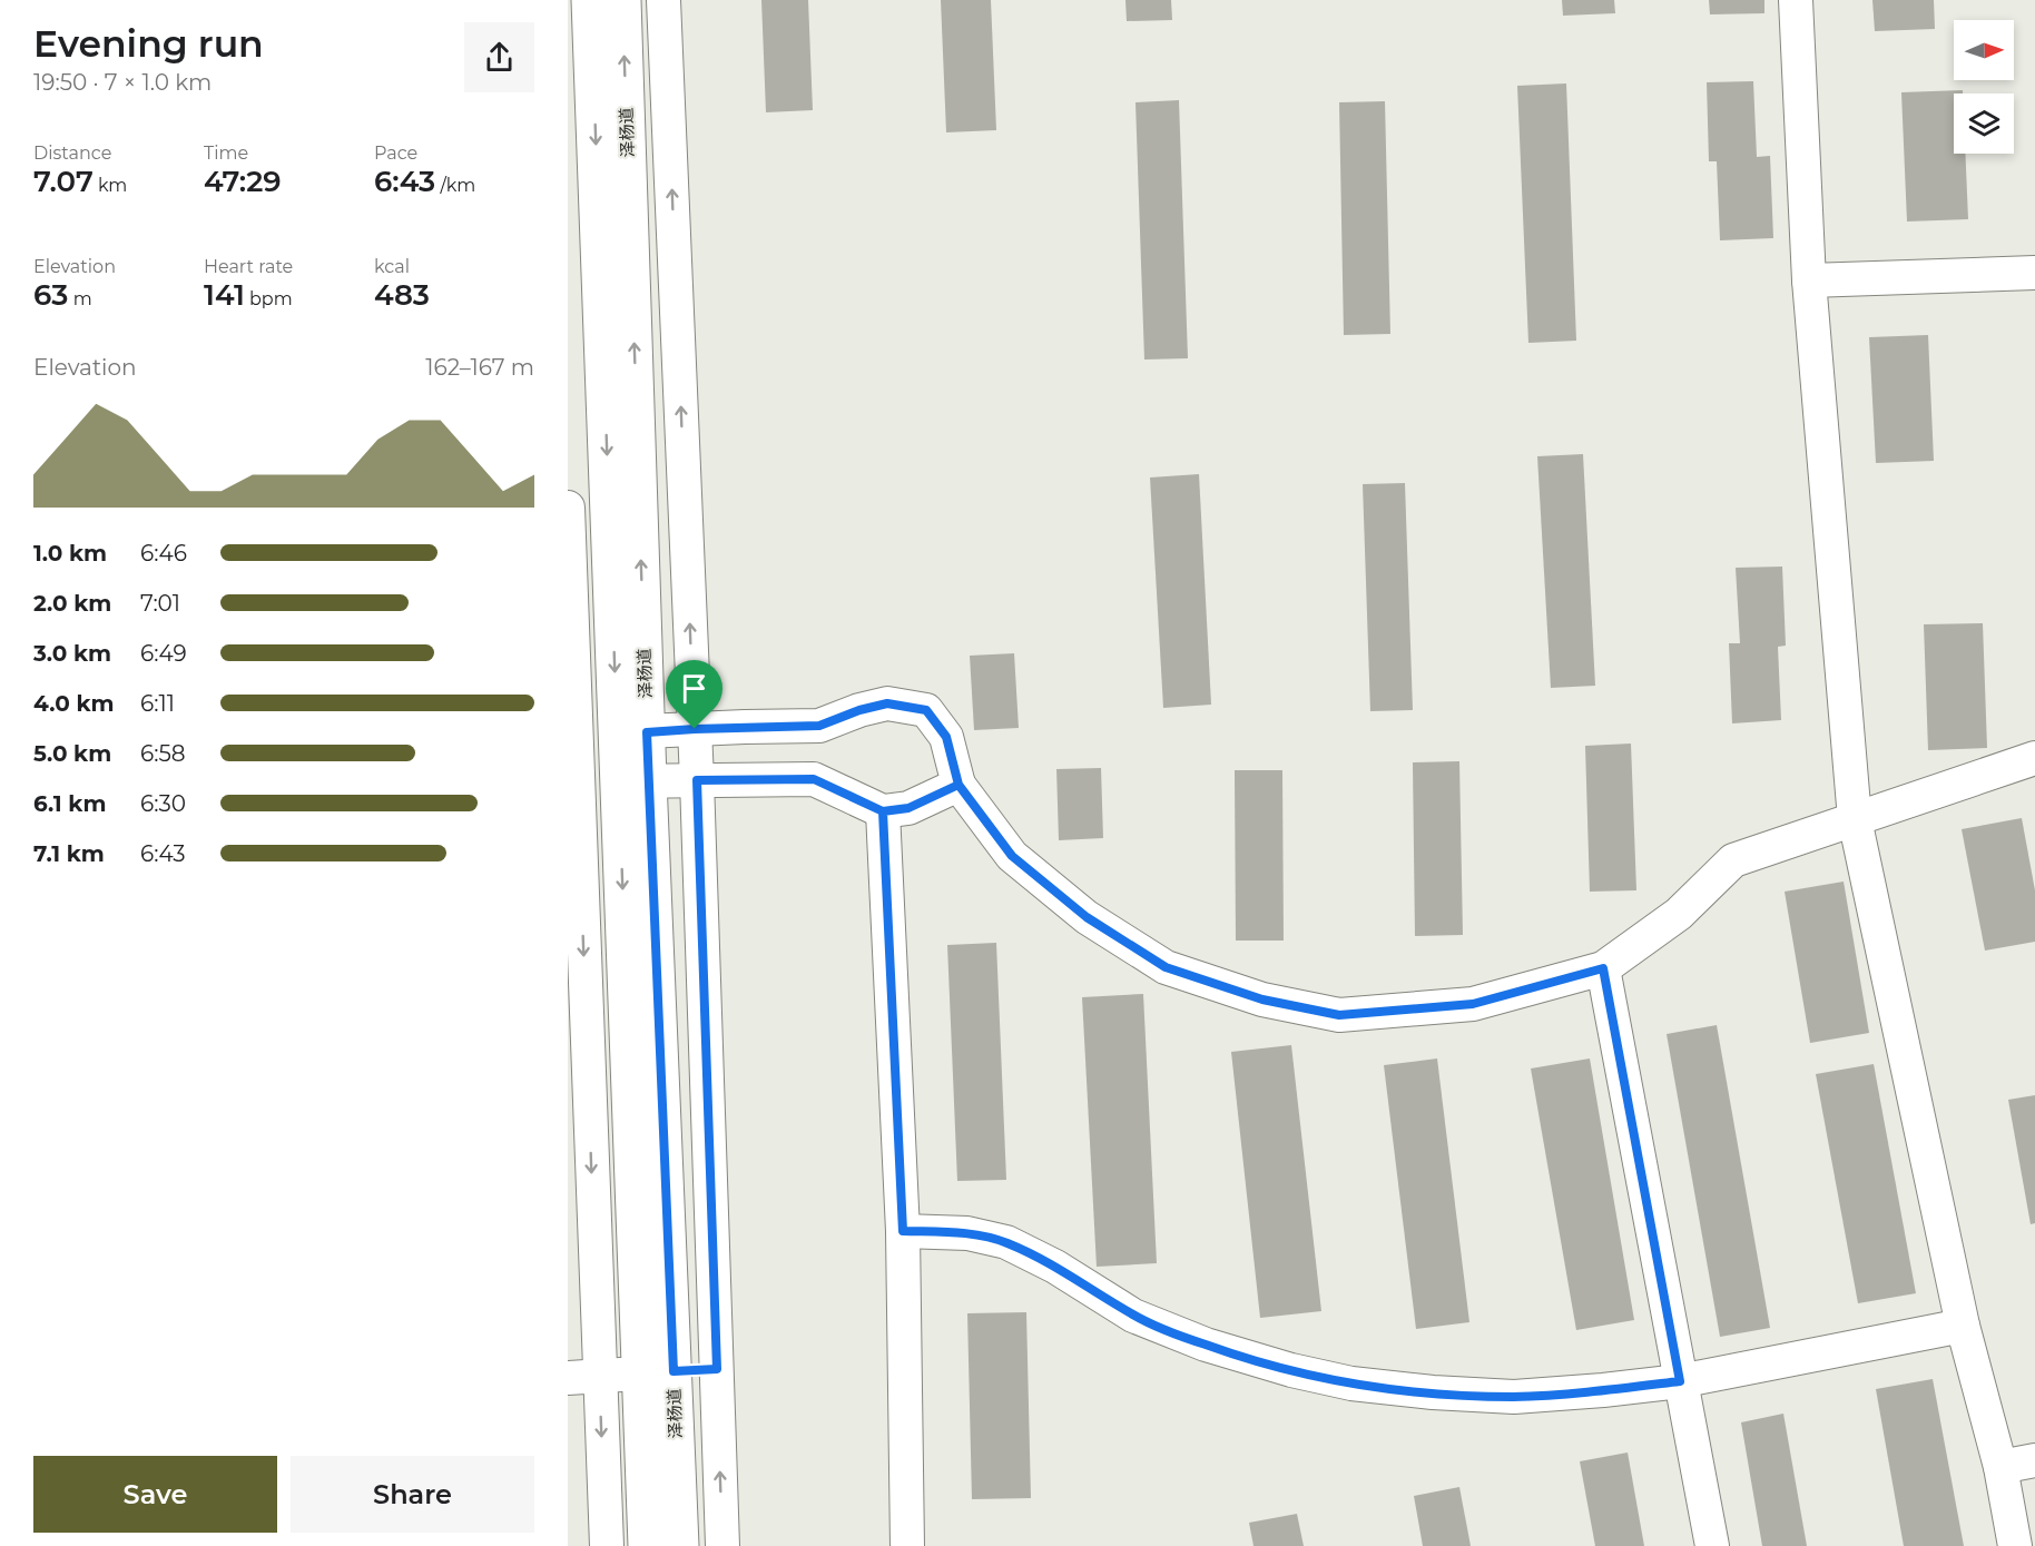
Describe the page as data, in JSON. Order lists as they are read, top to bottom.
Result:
{
  "streets": {
    "main road": ["泽杨道"]
  },
  "north": "right",
  "page": {
    "heading": ["Evening run", "19:50 · 7 × 1.0 km"],
    "stats": [
      ["Distance", "7.07 km"],
      ["Time", "47:29"],
      ["Pace", "6:43 /km"],
      ["Elevation", "63 m"],
      ["Heart rate", "141 bpm"],
      ["kcal", "483"]
    ],
    "chart": ["Elevation", "162–167 m"],
    "list": [
      {
        "name": "1.0 km",
        "note": "6:46"
      },
      {
        "name": "2.0 km",
        "note": "7:01"
      },
      {
        "name": "3.0 km",
        "note": "6:49"
      },
      {
        "name": "4.0 km",
        "note": "6:11"
      },
      {
        "name": "5.0 km",
        "note": "6:58"
      },
      {
        "name": "6.1 km",
        "note": "6:30"
      },
      {
        "name": "7.1 km",
        "note": "6:43"
      }
    ],
    "buttons": ["Save", "Share"]
  }
}
